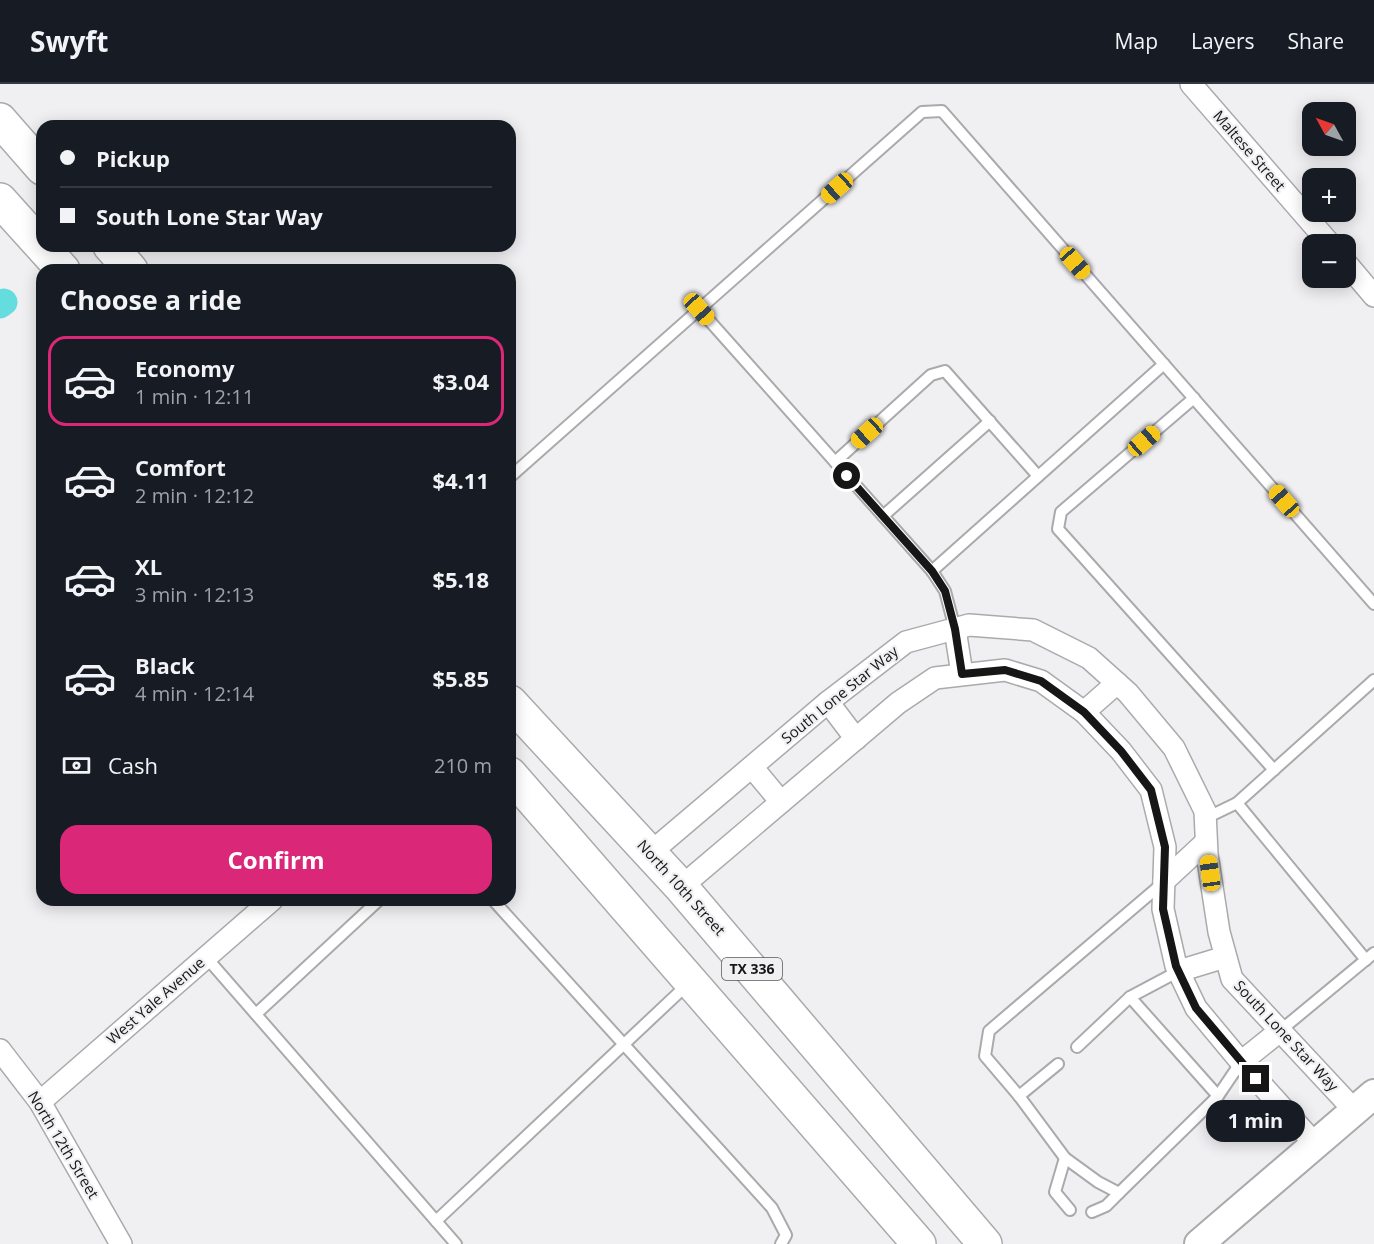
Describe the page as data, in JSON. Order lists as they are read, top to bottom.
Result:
{
  "streets": {
    "main road": ["North 10th Street", "TX 336"],
    "street": [
      "Maltese Street",
      "South Lone Star Way",
      "West Yale Avenue",
      "North 12th Street"
    ]
  },
  "crossings": [
    ["South Lone Star Way", "North 10th Street"],
    ["West Yale Avenue", "North 12th Street"]
  ],
  "north": "top left",
  "page": {
    "header": "Swyft",
    "nav": ["Map", "Layers", "Share"],
    "map_buttons": ["+", "−"],
    "banner": ["Pickup", "South Lone Star Way"],
    "heading": "Choose a ride",
    "list": [
      {
        "name": "Economy",
        "note": "1 min · 12:11",
        "value": "$3.04"
      },
      {
        "name": "Comfort",
        "note": "2 min · 12:12",
        "value": "$4.11"
      },
      {
        "name": "XL",
        "note": "3 min · 12:13",
        "value": "$5.18"
      },
      {
        "name": "Black",
        "note": "4 min · 12:14",
        "value": "$5.85"
      }
    ],
    "pay": ["Cash", "210 m"],
    "buttons": "Confirm",
    "bubble": "1 min"
  }
}
